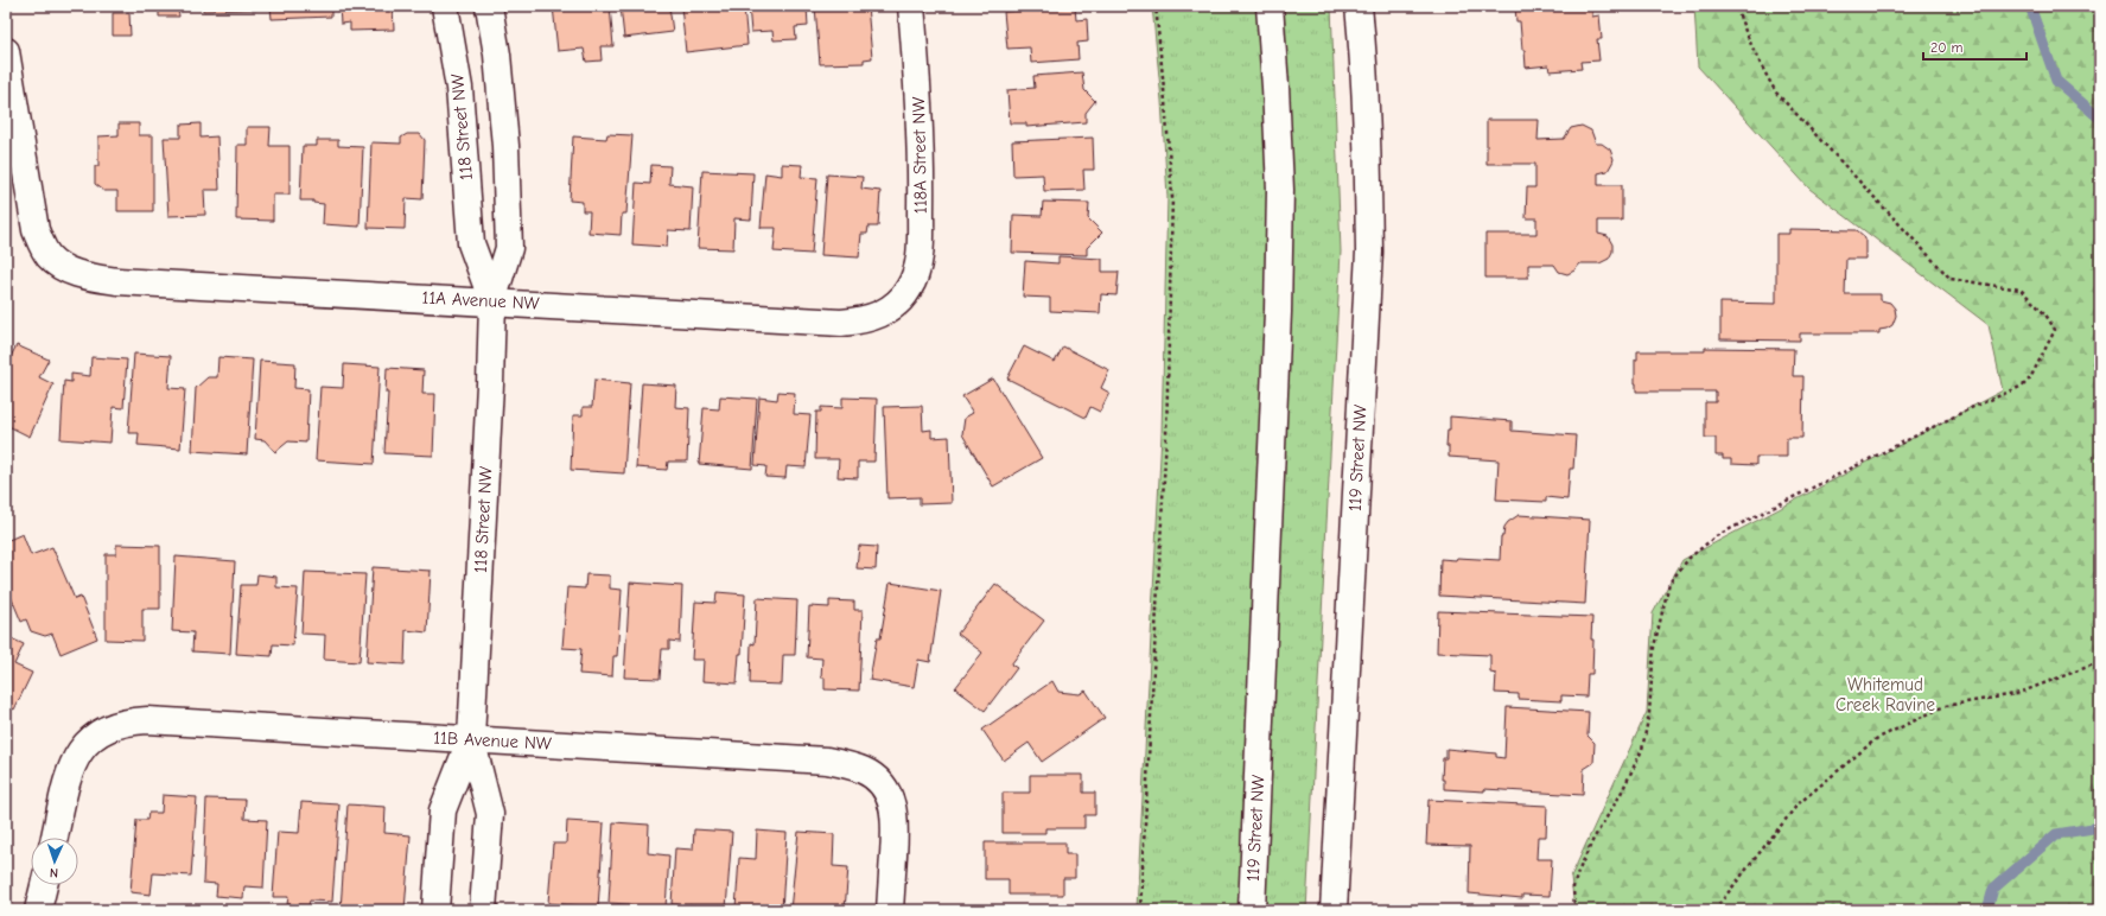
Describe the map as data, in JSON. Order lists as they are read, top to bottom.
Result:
{
  "streets": {
    "street": [
      "118 Street NW",
      "118A Street NW",
      "11A Avenue NW",
      "119 Street NW",
      "11B Avenue NW"
    ]
  },
  "crossings": [
    ["118 Street NW", "11A Avenue NW"],
    ["118 Street NW", "11B Avenue NW"],
    ["118A Street NW", "11A Avenue NW"]
  ],
  "parks": ["Whitemud Creek Ravine"],
  "scale_bar": "20 m",
  "north": "bottom"
}
